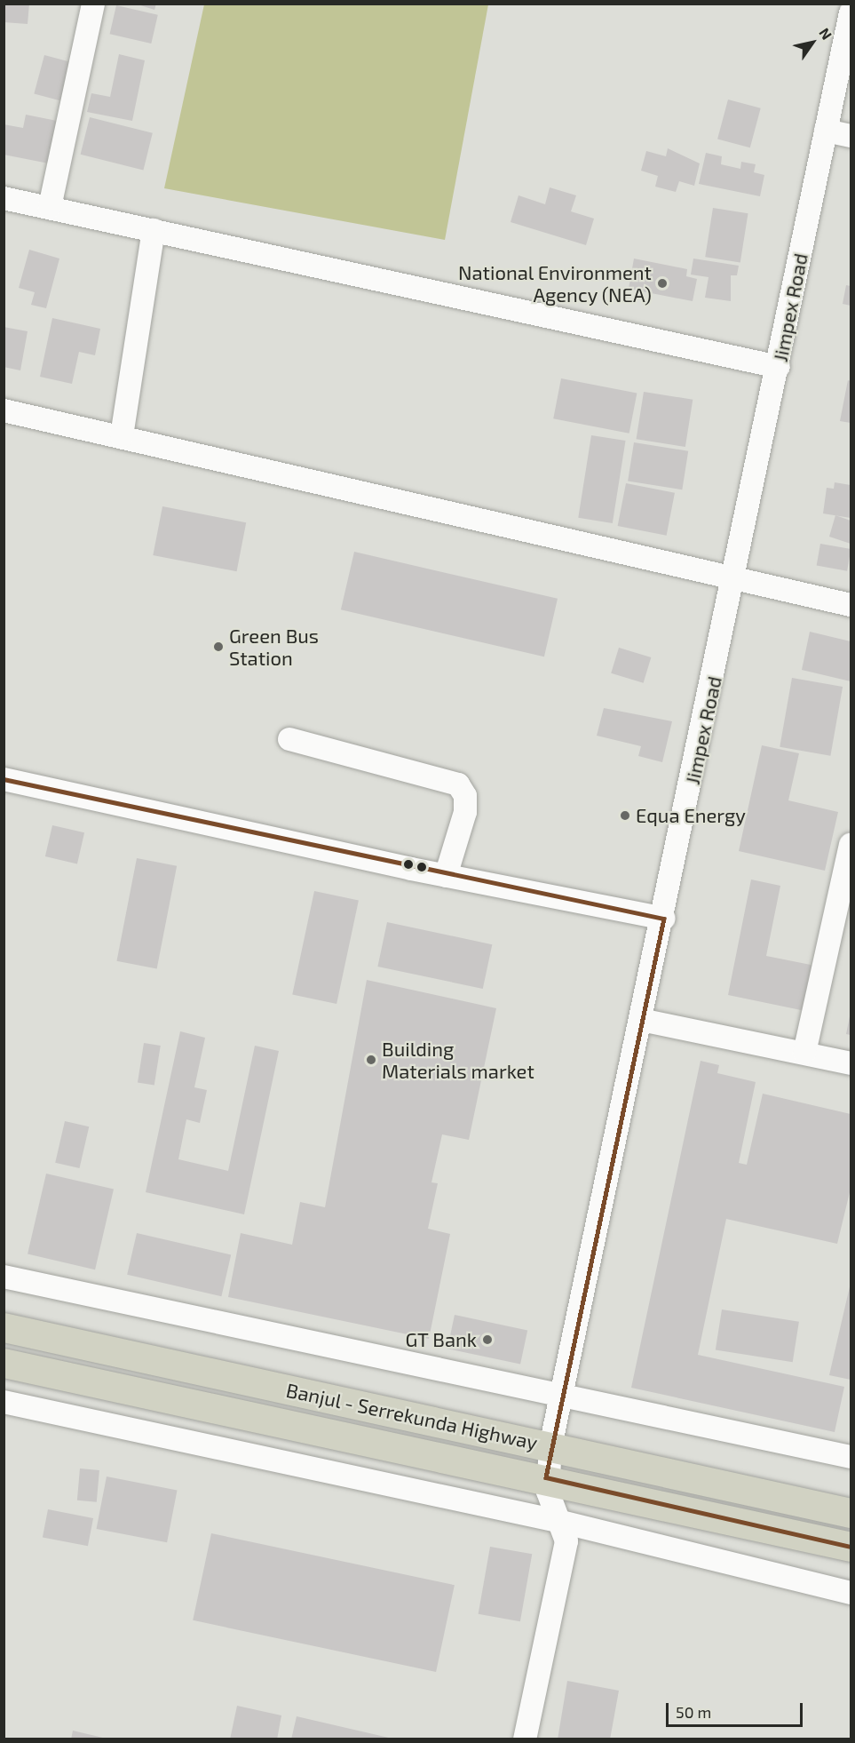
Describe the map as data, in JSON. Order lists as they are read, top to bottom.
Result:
{
  "streets": {
    "highway": ["Banjul - Serrekunda Highway"],
    "street": ["Jimpex Road"]
  },
  "crossings": [
    ["Jimpex Road", "Banjul - Serrekunda Highway"]
  ],
  "places": [
    "National Environment Agency (NEA)",
    "Green Bus Station",
    "Equa Energy",
    "Building Materials market",
    "GT Bank"
  ],
  "scale_bar": "50 m",
  "north": "top right"
}
